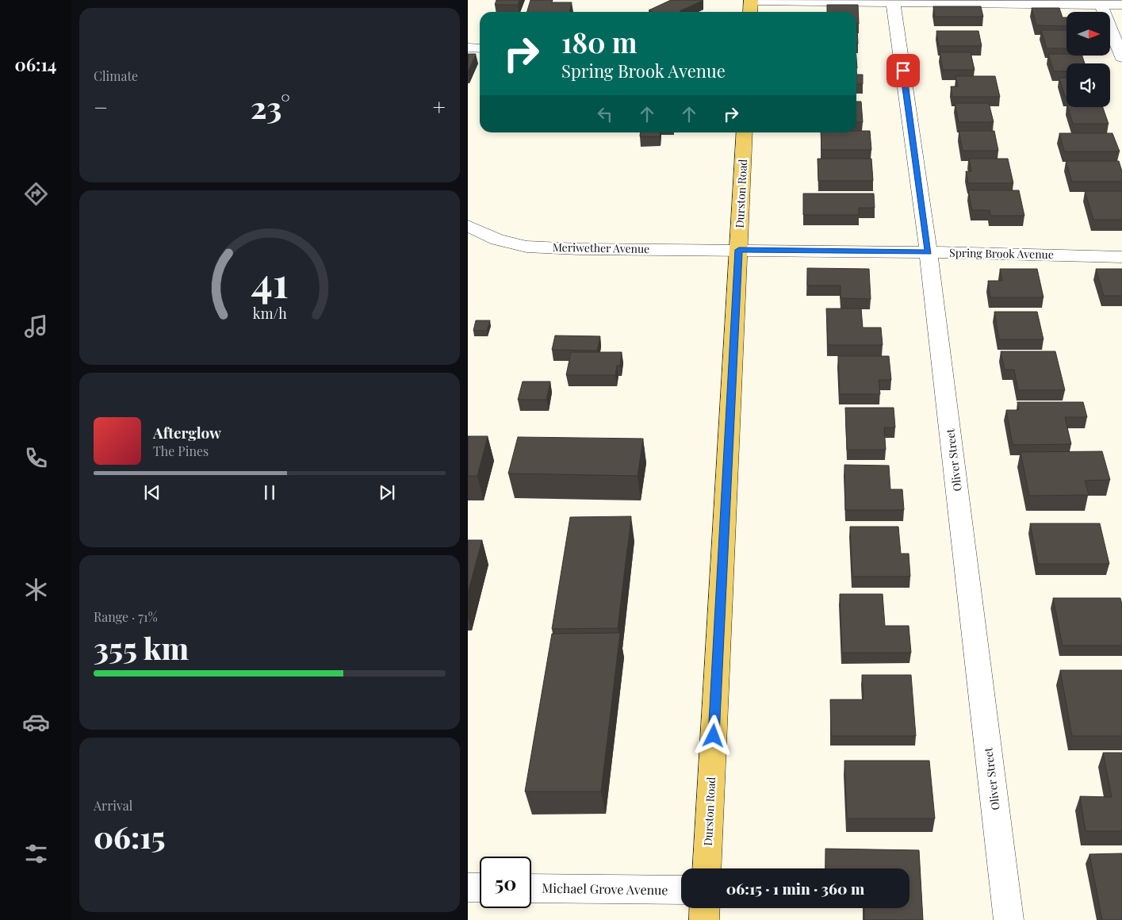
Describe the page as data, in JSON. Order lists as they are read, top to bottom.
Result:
{
  "streets": {
    "main road": ["Durston Road"],
    "street": [
      "Meriwether Avenue",
      "Spring Brook Avenue",
      "Oliver Street",
      "Michael Grove Avenue"
    ]
  },
  "crossings": [
    ["Durston Road", "Meriwether Avenue"],
    ["Durston Road", "Spring Brook Avenue"],
    ["Meriwether Avenue", "Spring Brook Avenue"],
    ["Spring Brook Avenue", "Oliver Street"]
  ],
  "north": "right",
  "page": {
    "tabs": "06:14",
    "tile": [
      "Climate",
      ["Range · 71%", "355 km"],
      ["Arrival", "06:15"]
    ],
    "turn": ["180 m", "Spring Brook Avenue"],
    "heat": ["−", "23°", "+"],
    "song": ["Afterglow", "The Pines"],
    "limit": "50",
    "trip": "06:15 · 1 min · 360 m",
    "gauge": ["41", "km/h"]
  }
}
